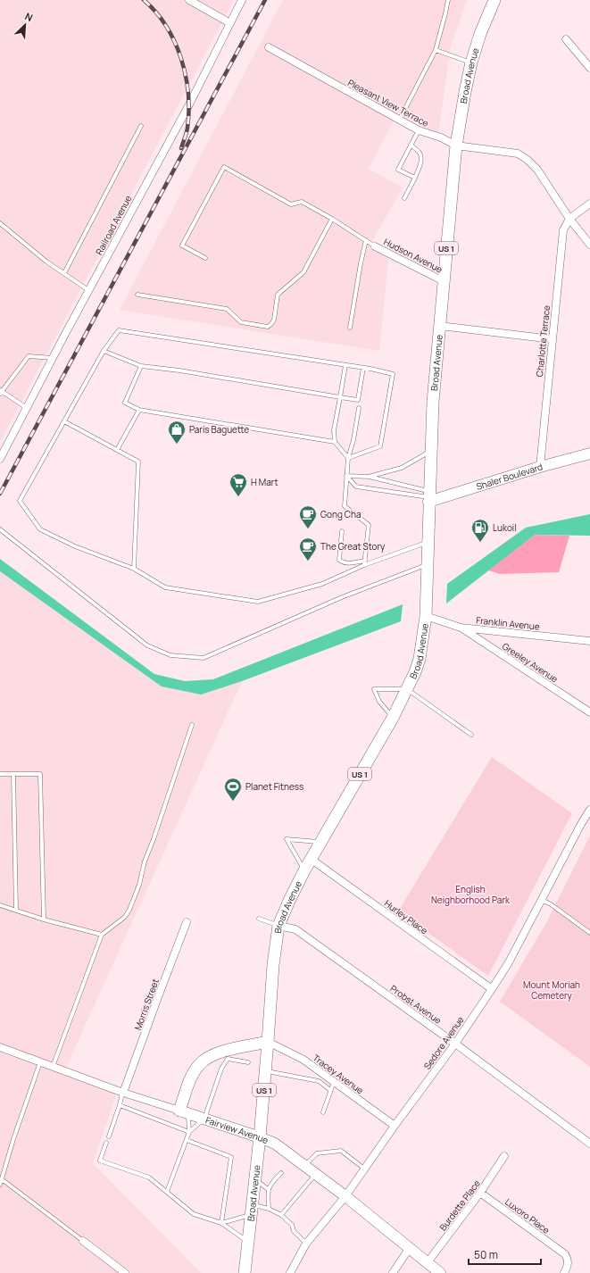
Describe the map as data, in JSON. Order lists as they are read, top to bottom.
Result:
{
  "streets": {
    "main road": [
      "Broad Avenue",
      "US 1",
      "Shaler Boulevard",
      "Fairview Avenue"
    ],
    "street": [
      "Pleasant View Terrace",
      "Railroad Avenue",
      "Hudson Avenue",
      "Charlotte Terrace",
      "Franklin Avenue",
      "Greeley Avenue",
      "Hurley Place",
      "Morris Street",
      "Probst Avenue",
      "Sedore Avenue",
      "Tracey Avenue",
      "Burdette Place",
      "Luxoro Place"
    ]
  },
  "crossings": [
    ["Broad Avenue", "Pleasant View Terrace"],
    ["Broad Avenue", "Hudson Avenue"],
    ["Broad Avenue", "Shaler Boulevard"],
    ["Broad Avenue", "Franklin Avenue"],
    ["Broad Avenue", "Hurley Place"],
    ["Broad Avenue", "Probst Avenue"],
    ["Broad Avenue", "Tracey Avenue"],
    ["Broad Avenue", "Fairview Avenue"],
    ["Pleasant View Terrace", "Charlotte Terrace"],
    ["Charlotte Terrace", "Shaler Boulevard"],
    ["Franklin Avenue", "Greeley Avenue"],
    ["Hurley Place", "Sedore Avenue"],
    ["Morris Street", "Fairview Avenue"],
    ["Probst Avenue", "Sedore Avenue"],
    ["Sedore Avenue", "Tracey Avenue"],
    ["Sedore Avenue", "Fairview Avenue"],
    ["Fairview Avenue", "Burdette Place"],
    ["Burdette Place", "Luxoro Place"]
  ],
  "parks": ["English Neighborhood Park", "Mount Moriah Cemetery"],
  "places": {
    "shop": ["Paris Baguette"],
    "supermarket": ["H Mart"],
    "cafe": ["Gong Cha", "The Great Story"],
    "fuel station": ["Lukoil"],
    "sports": ["Planet Fitness"]
  },
  "scale_bar": "50 m",
  "north": "top right"
}
